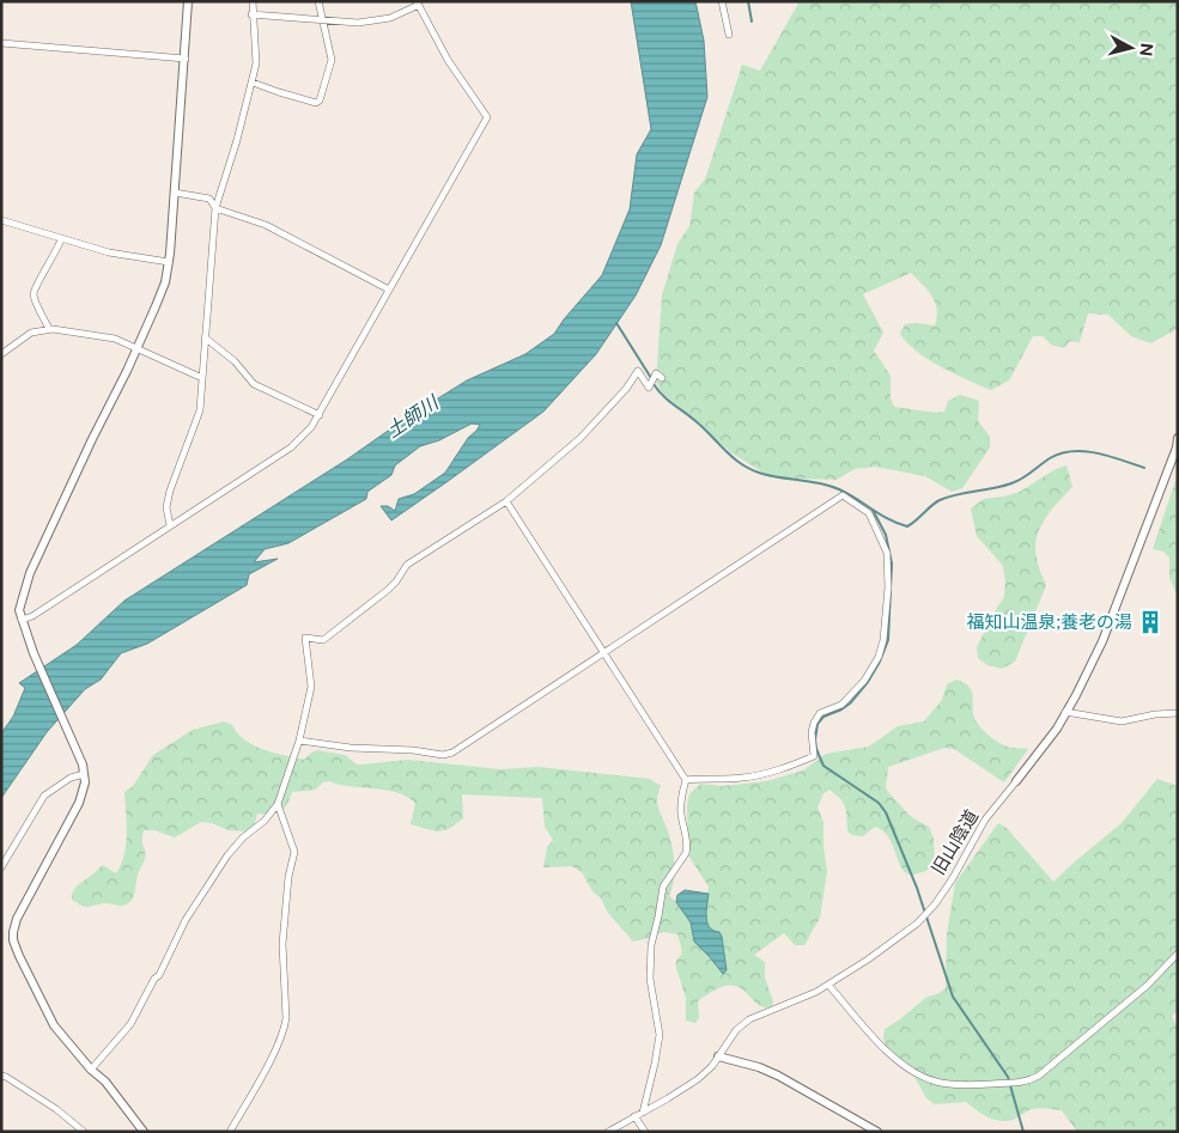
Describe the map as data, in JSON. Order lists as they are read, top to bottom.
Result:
{
  "streets": {
    "street": ["旧山陰道"]
  },
  "water": ["土師川"],
  "places": {
    "building": ["福知山温泉;養老の湯"]
  },
  "north": "right"
}
